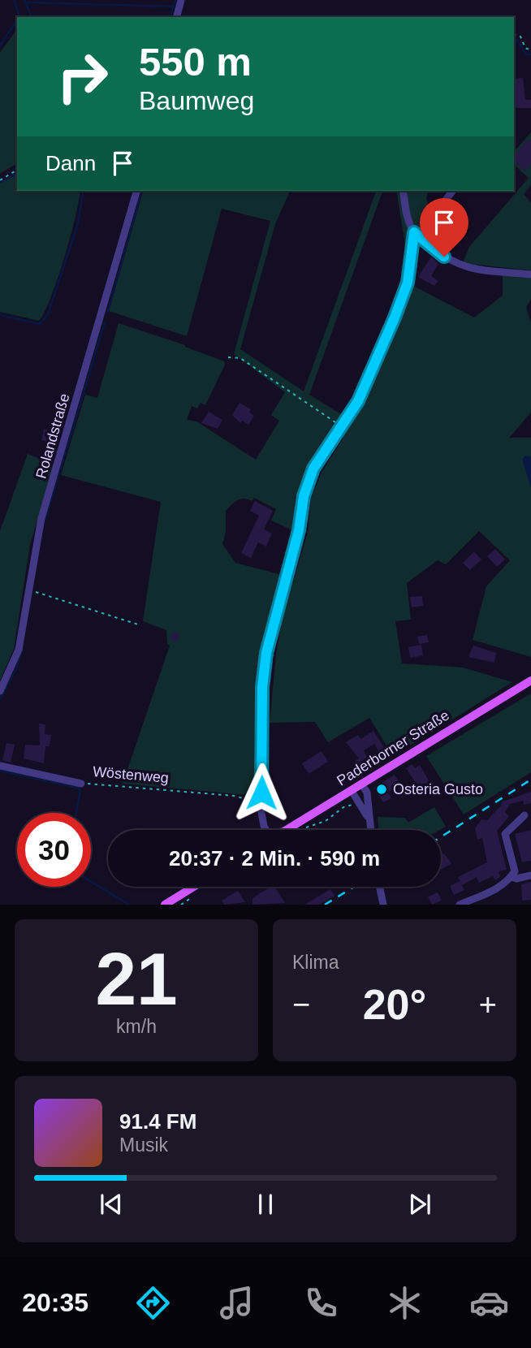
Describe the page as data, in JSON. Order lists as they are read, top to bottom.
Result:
{
  "streets": {
    "main road": ["Paderborner Straße"],
    "street": ["Rolandstraße", "Wöstenweg"]
  },
  "places": ["Osteria Gusto"],
  "page": {
    "turn": ["550 m", "Baumweg"],
    "then": "Dann",
    "limit": "30",
    "trip": "20:37 · 2 Min. · 590 m",
    "tile": [
      ["21", "km/h"],
      "Klima"
    ],
    "heat": ["−", "20°", "+"],
    "song": ["91.4 FM", "Musik"],
    "tabs": "20:35"
  }
}
